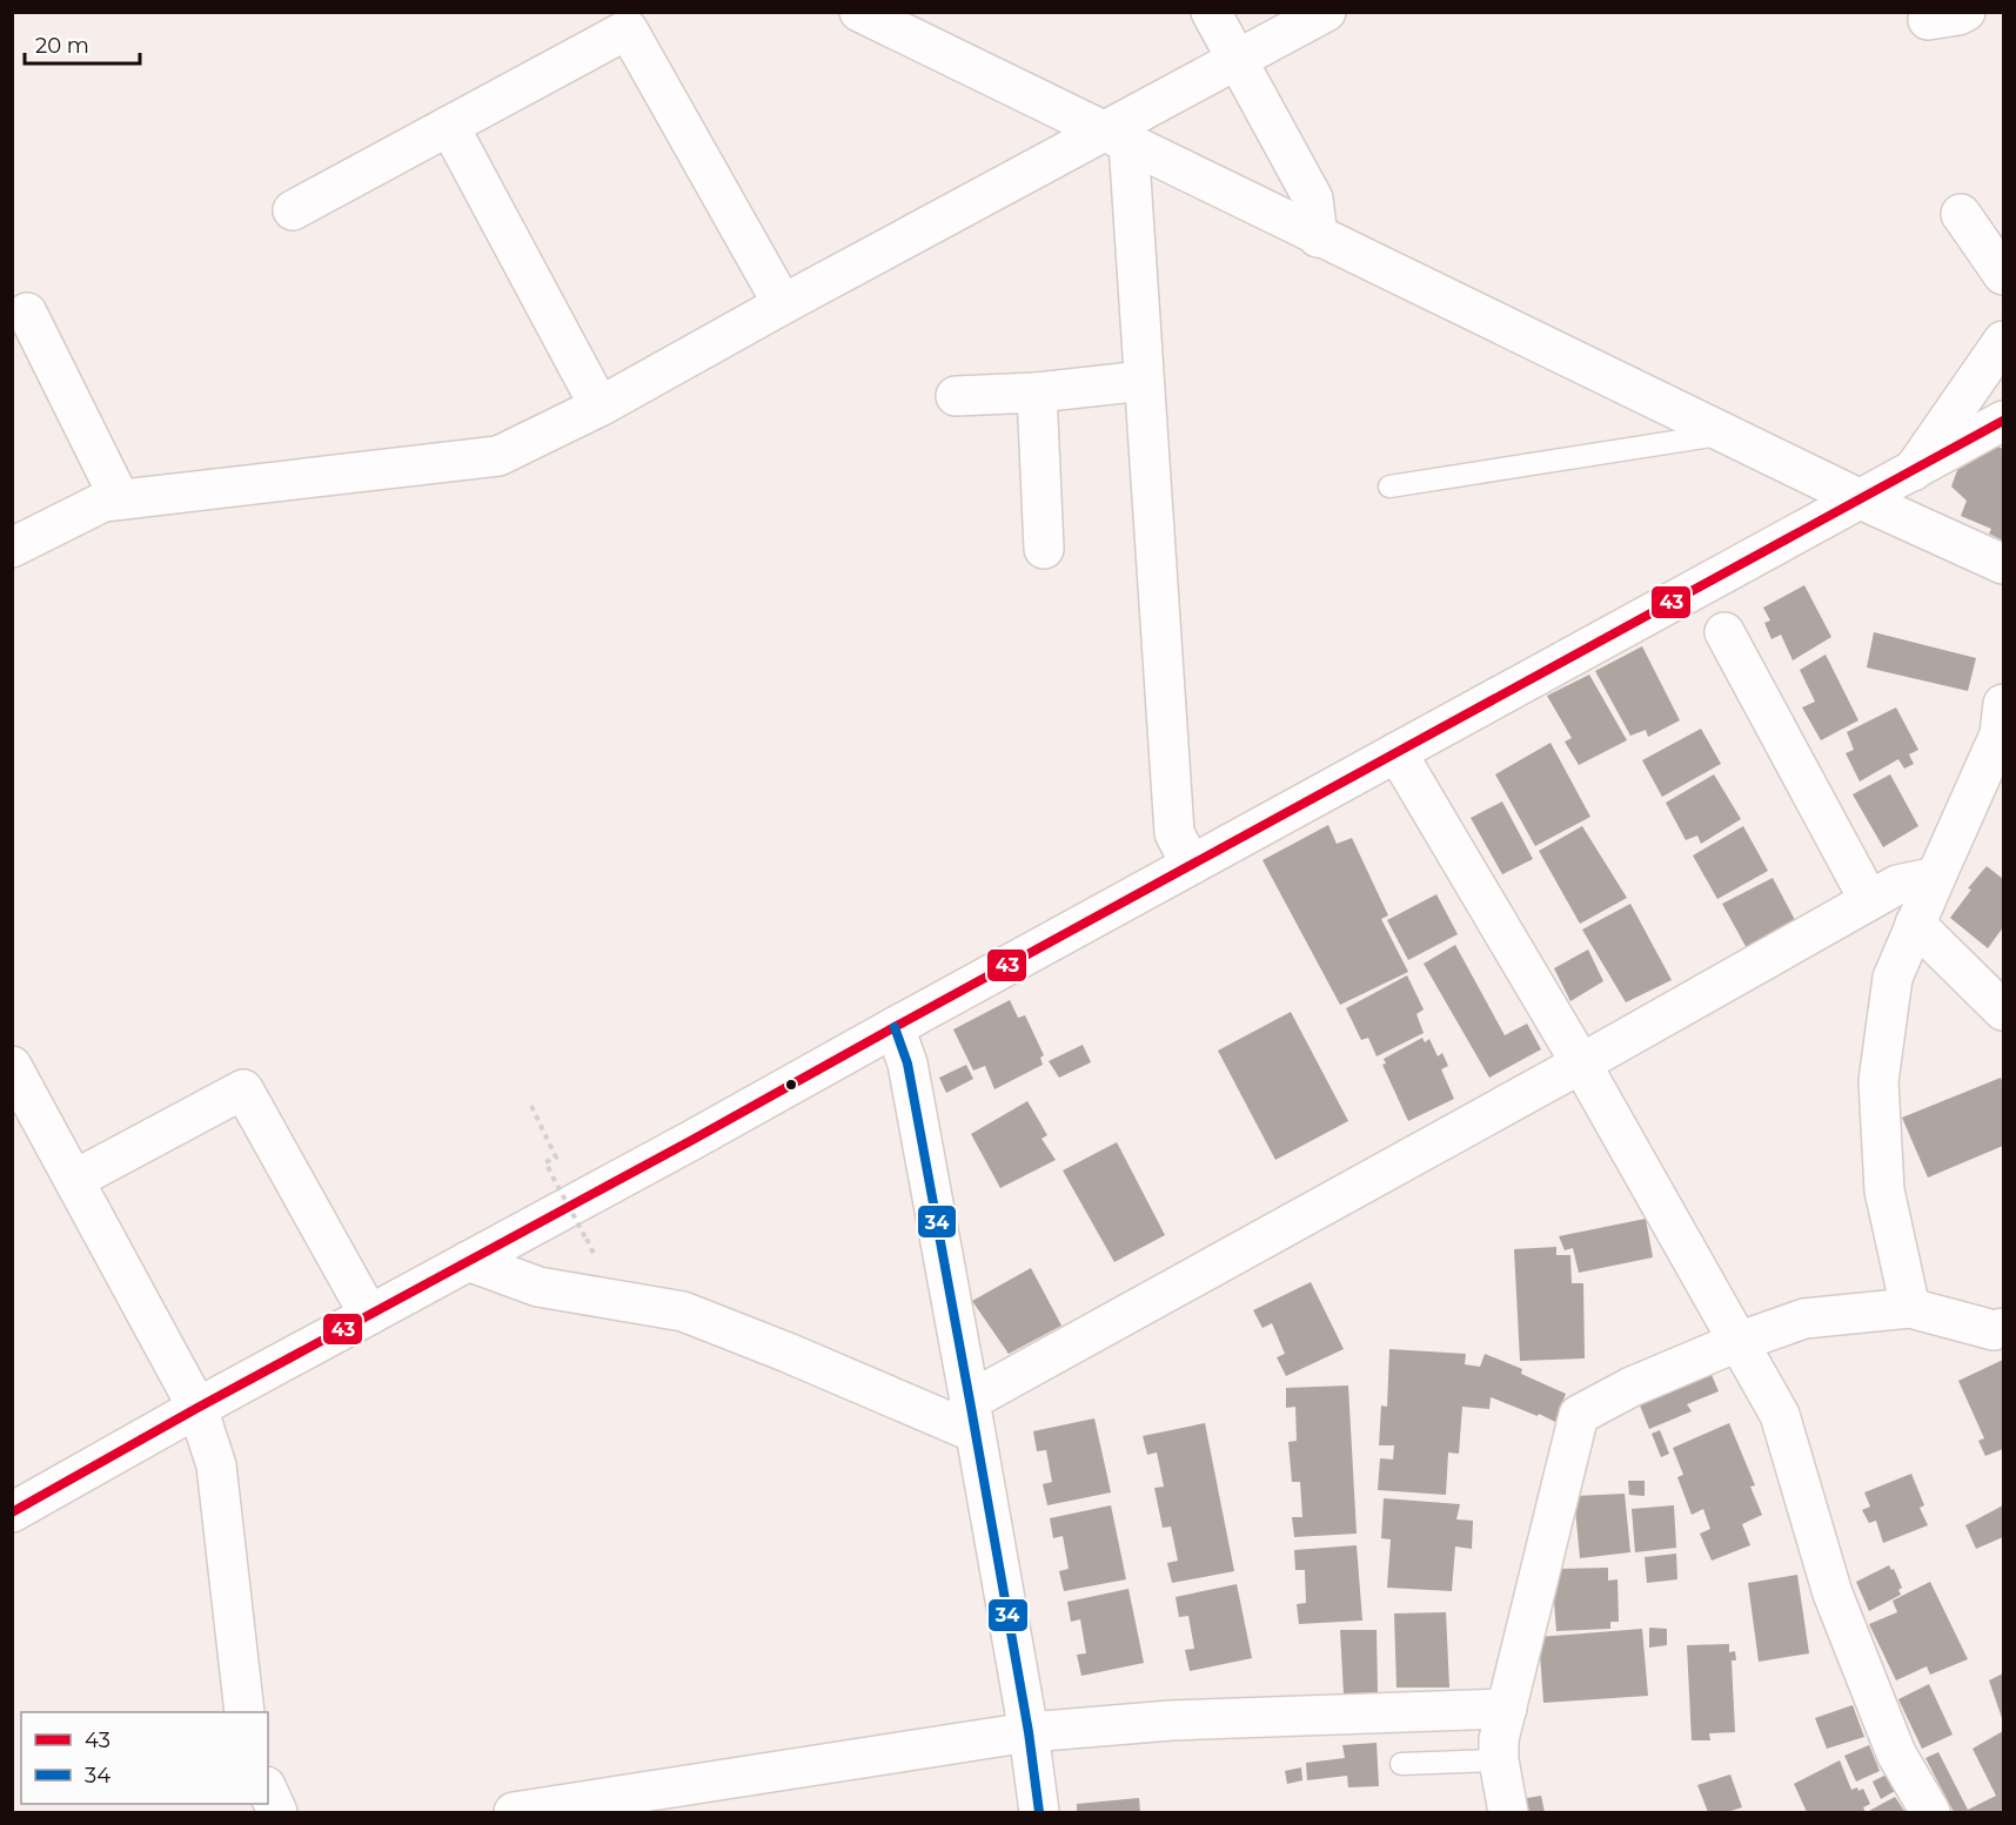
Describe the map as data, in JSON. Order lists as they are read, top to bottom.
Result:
{
  "lines": ["transit line 43", "transit line 34"],
  "legend": ["43", "34"],
  "scale_bar": "20 m"
}
